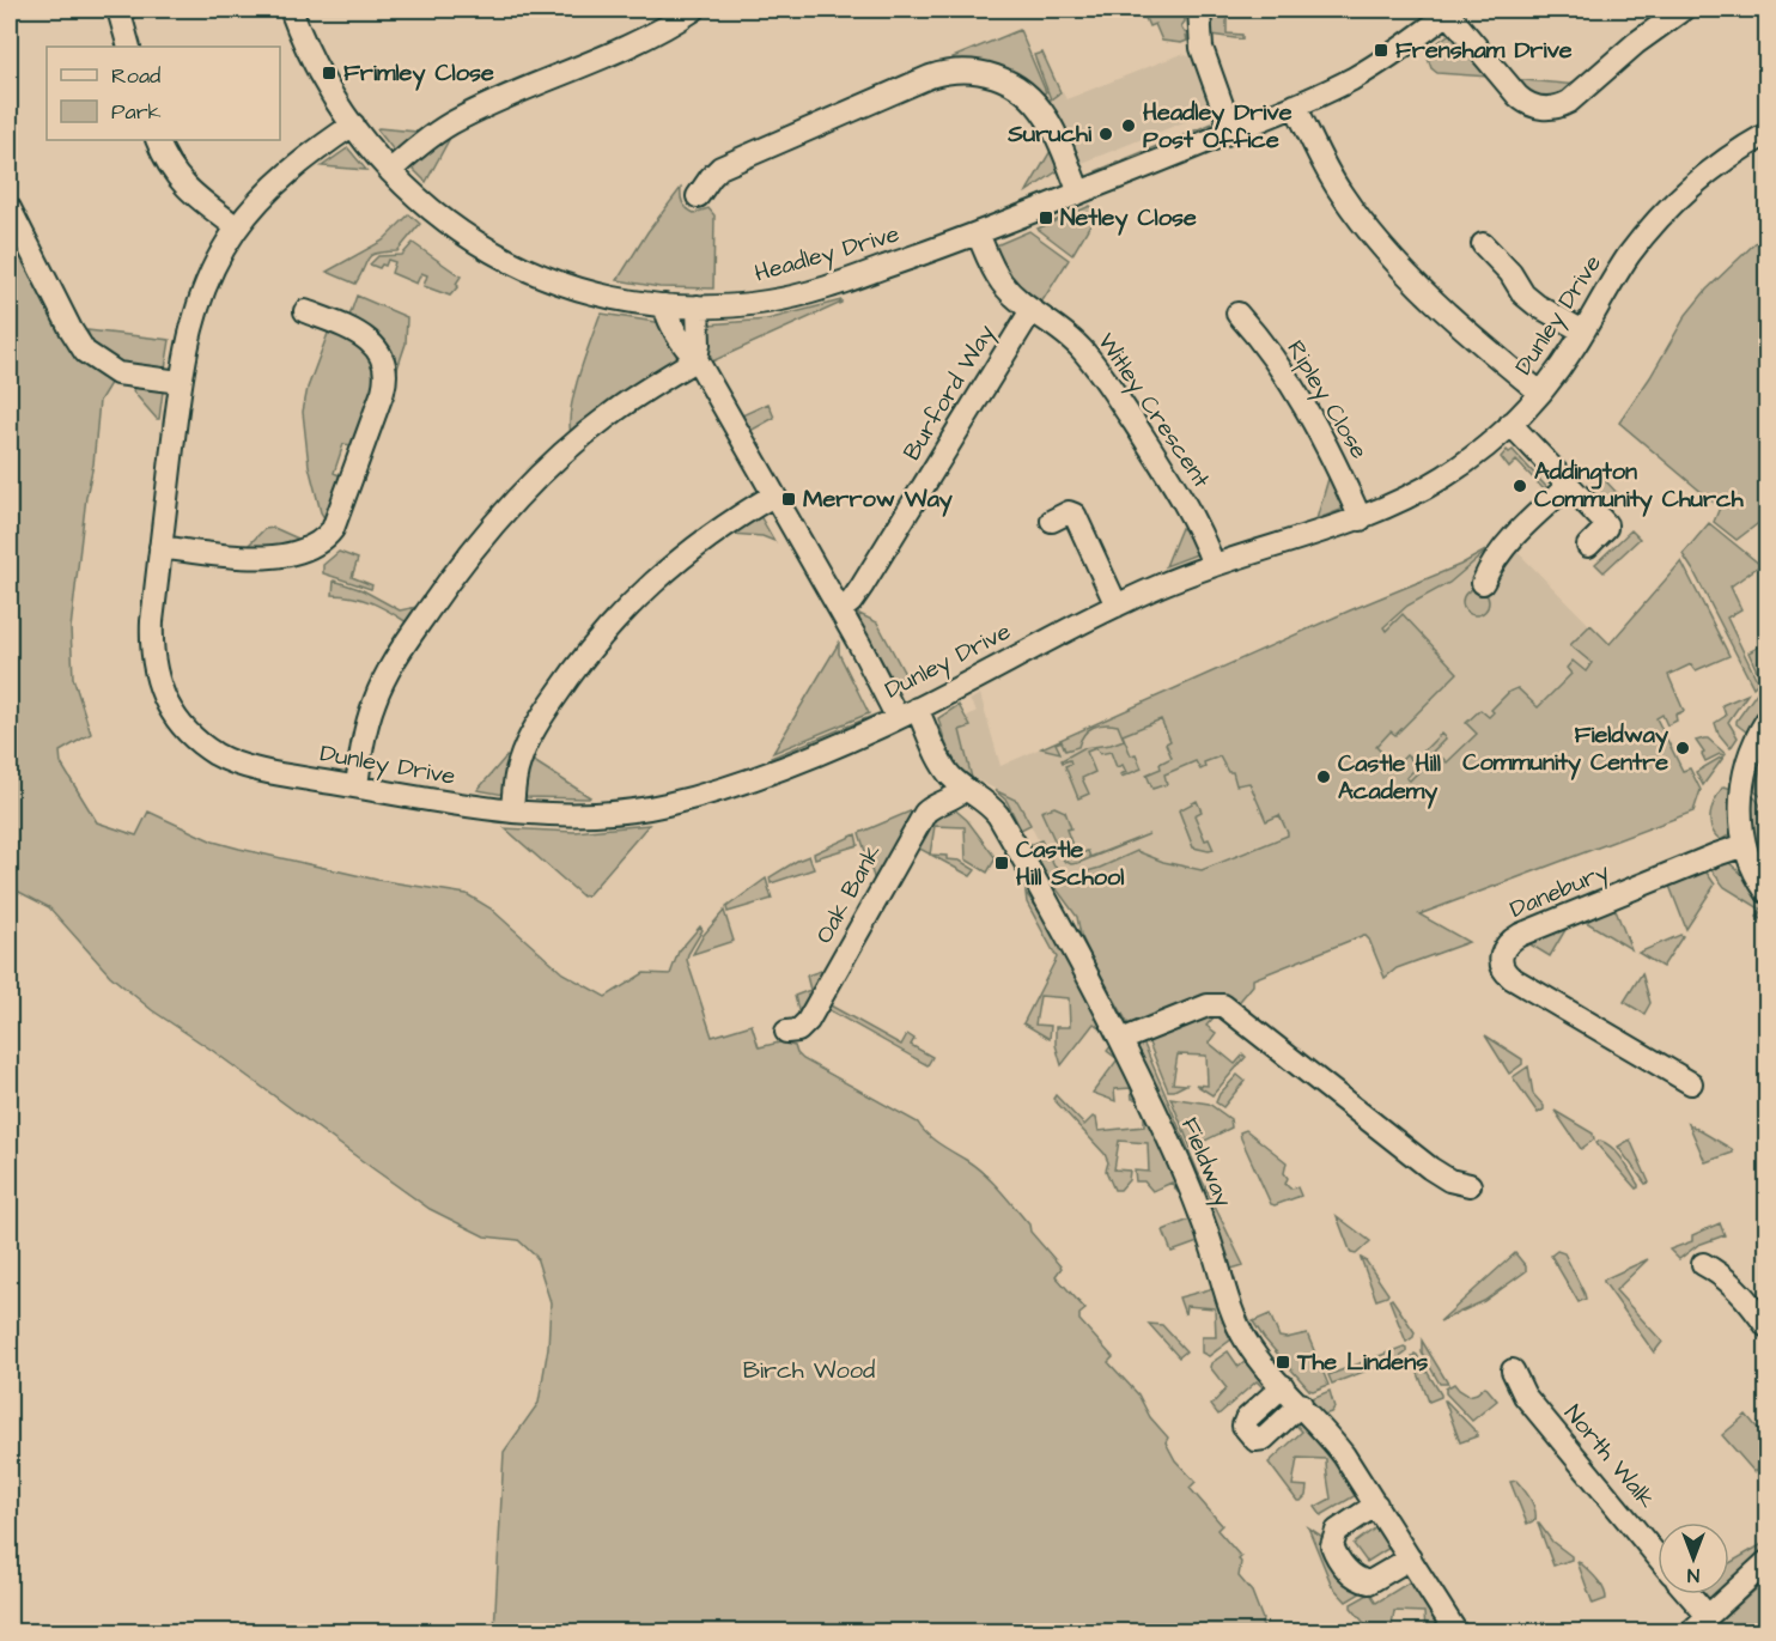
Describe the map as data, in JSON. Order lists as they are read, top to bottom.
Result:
{
  "streets": {
    "street": [
      "Headley Drive",
      "Dunley Drive",
      "Burford Way",
      "Ripley Close",
      "Witley Crescent",
      "Danebury",
      "Oak Bank",
      "Fieldway",
      "North Walk"
    ]
  },
  "crossings": [
    ["Headley Drive", "Dunley Drive"],
    ["Headley Drive", "Witley Crescent"],
    ["Dunley Drive", "Ripley Close"],
    ["Dunley Drive", "Witley Crescent"],
    ["Dunley Drive", "Fieldway"],
    ["Burford Way", "Witley Crescent"],
    ["Oak Bank", "Fieldway"]
  ],
  "parks": ["Birch Wood"],
  "places": {
    "transit": [
      "Frensham Drive",
      "Frimley Close",
      "Netley Close",
      "Merrow Way",
      "Castle Hill School",
      "The Lindens"
    ],
    "other": [
      "Headley Drive Post Office",
      "Suruchi",
      "Addington Community Church",
      "Fieldway Community Centre",
      "Castle Hill Academy"
    ]
  },
  "legend": ["Road", "Park"],
  "north": "bottom"
}
